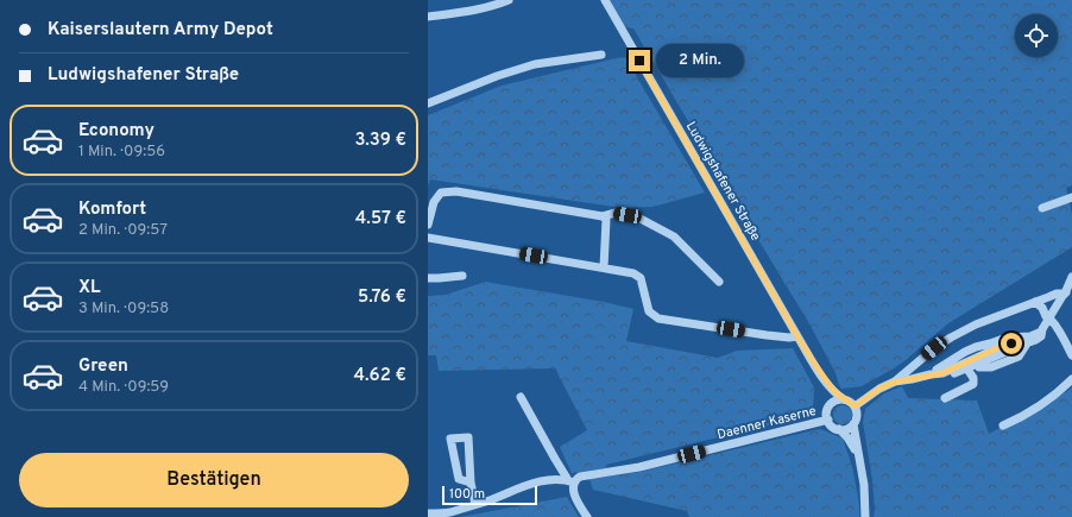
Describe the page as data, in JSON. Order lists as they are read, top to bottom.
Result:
{
  "streets": {
    "street": ["Ludwigshafener Straße", "Daenner Kaserne"]
  },
  "crossings": [
    ["Ludwigshafener Straße", "Daenner Kaserne"]
  ],
  "scale_bar": "100 m",
  "page": {
    "banner": ["Kaiserslautern Army Depot", "Ludwigshafener Straße"],
    "bubble": "2 Min.",
    "list": [
      {
        "name": "Economy",
        "note": "1 Min. · 09:56",
        "value": "3.39 €"
      },
      {
        "name": "Komfort",
        "note": "2 Min. · 09:57",
        "value": "4.57 €"
      },
      {
        "name": "XL",
        "note": "3 Min. · 09:58",
        "value": "5.76 €"
      },
      {
        "name": "Green",
        "note": "4 Min. · 09:59",
        "value": "4.62 €"
      }
    ],
    "buttons": "Bestätigen",
    "scale": "100 m"
  }
}
